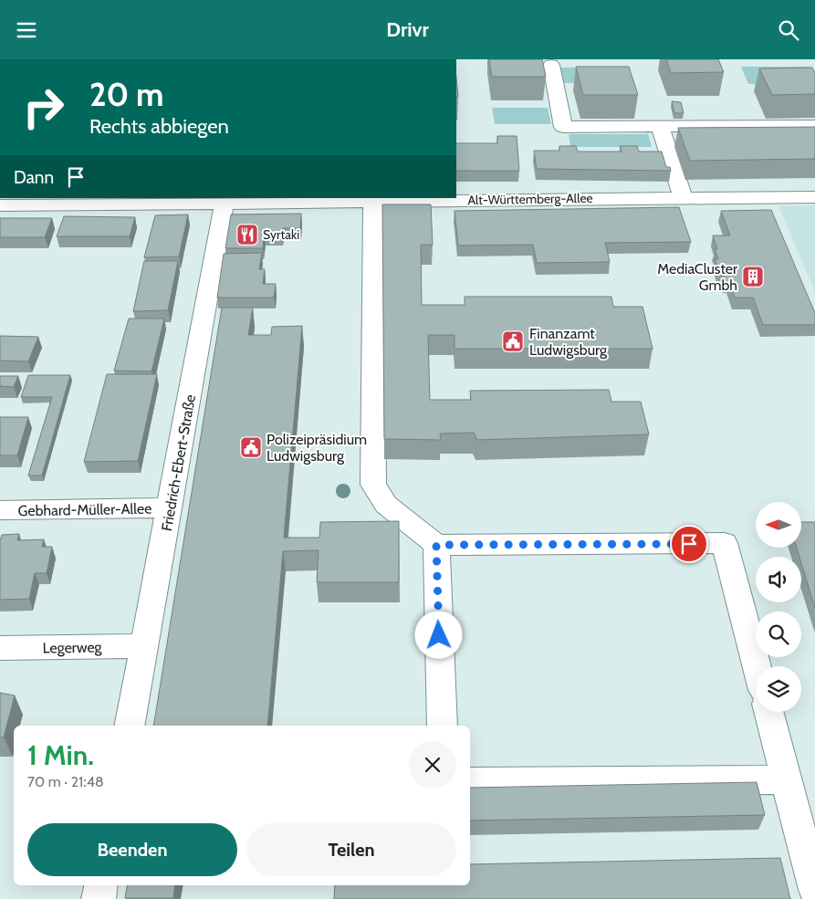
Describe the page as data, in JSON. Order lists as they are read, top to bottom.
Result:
{
  "streets": {
    "street": [
      "Alt-Württemberg-Allee",
      "Friedrich-Ebert-Straße",
      "Gebhard-Müller-Allee",
      "Legerweg"
    ]
  },
  "crossings": [
    ["Alt-Württemberg-Allee", "Friedrich-Ebert-Straße"],
    ["Friedrich-Ebert-Straße", "Gebhard-Müller-Allee"],
    ["Friedrich-Ebert-Straße", "Legerweg"]
  ],
  "places": {
    "restaurant": ["Syrtaki"],
    "building": ["MediaCluster Gmbh"],
    "public building": ["Finanzamt Ludwigsburg", "Polizeipräsidium Ludwigsburg"]
  },
  "north": "left",
  "page": {
    "header": "Drivr",
    "turn": ["20 m", "Rechts abbiegen"],
    "then": "Dann",
    "heading": ["1 Min.", "70 m · 21:48"],
    "buttons": ["Beenden", "Teilen"]
  }
}
